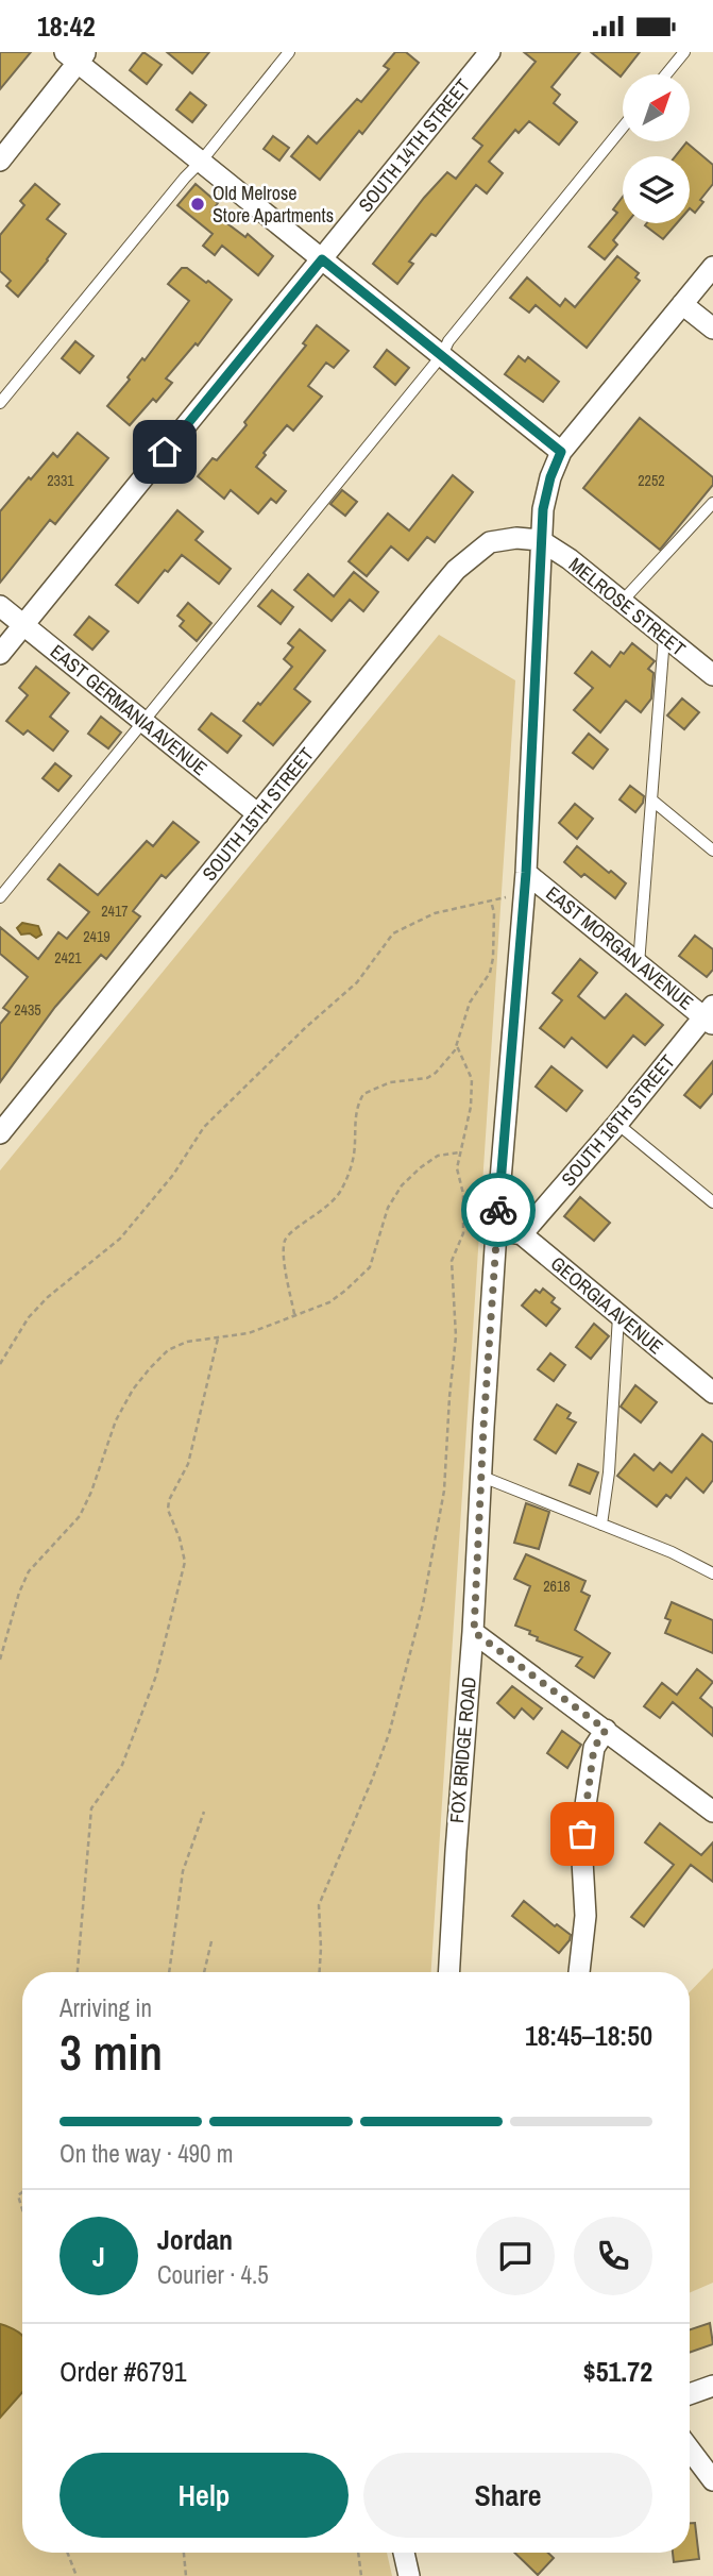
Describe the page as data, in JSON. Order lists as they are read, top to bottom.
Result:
{
  "streets": {
    "street": [
      "SOUTH 14TH STREET",
      "MELROSE STREET",
      "EAST GERMANIA AVENUE",
      "SOUTH 15TH STREET",
      "EAST MORGAN AVENUE",
      "SOUTH 16TH STREET",
      "GEORGIA AVENUE",
      "FOX BRIDGE ROAD"
    ]
  },
  "crossings": [
    ["SOUTH 14TH STREET", "EAST GERMANIA AVENUE"],
    ["MELROSE STREET", "SOUTH 15TH STREET"],
    ["MELROSE STREET", "FOX BRIDGE ROAD"],
    ["EAST GERMANIA AVENUE", "SOUTH 15TH STREET"],
    ["SOUTH 15TH STREET", "FOX BRIDGE ROAD"],
    ["EAST MORGAN AVENUE", "SOUTH 16TH STREET"],
    ["EAST MORGAN AVENUE", "FOX BRIDGE ROAD"],
    ["SOUTH 16TH STREET", "GEORGIA AVENUE"]
  ],
  "places": ["Old Melrose Store Apartments"],
  "house_numbers": [
    "2331",
    "2252",
    "2417",
    "2419",
    "2421",
    "2435",
    "2618"
  ],
  "north": "top right",
  "page": {
    "status": "18:42",
    "heading": ["3 min", "Arriving in", "18:45–18:50"],
    "panel": [
      "Jordan",
      "Courier · 4.5",
      "Order #6791",
      "$51.72"
    ],
    "bar": "On the way · 490 m",
    "round": "J",
    "buttons": ["Help", "Share"]
  }
}
